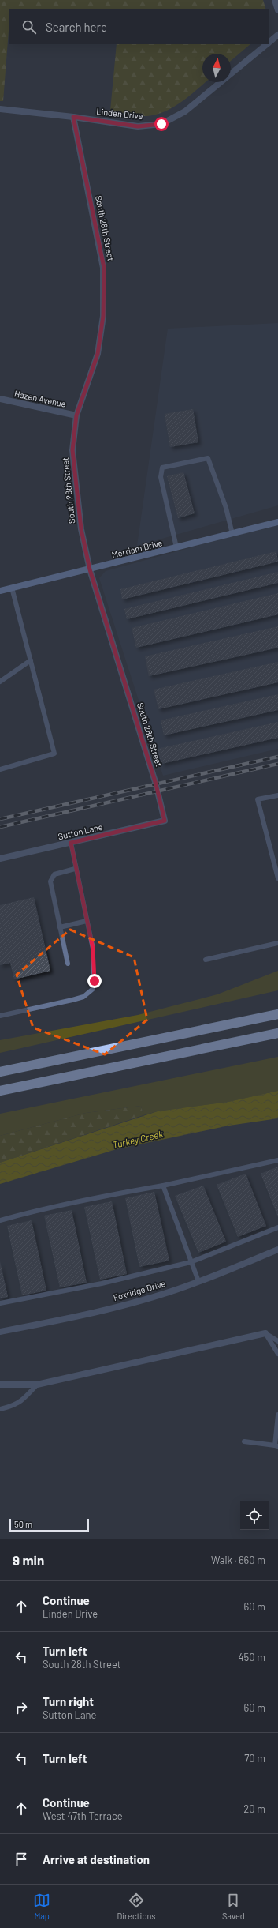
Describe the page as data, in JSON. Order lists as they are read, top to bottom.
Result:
{
  "streets": {
    "main road": ["Merriam Drive"],
    "street": [
      "Linden Drive",
      "South 28th Street",
      "Hazen Avenue",
      "Sutton Lane",
      "Foxridge Drive"
    ]
  },
  "crossings": [
    ["Linden Drive", "South 28th Street"],
    ["South 28th Street", "Hazen Avenue"],
    ["South 28th Street", "Merriam Drive"],
    ["South 28th Street", "Sutton Lane"]
  ],
  "water": ["Turkey Creek"],
  "scale_bar": "50 m",
  "north": "top",
  "page": {
    "search": "Search here",
    "scale": "50 m",
    "heading": ["9 min", "Walk · 660 m"],
    "list": [
      ["Continue", "Linden Drive", "60 m"],
      ["Turn left", "South 28th Street", "450 m"],
      ["Turn right", "Sutton Lane", "60 m"],
      ["Turn left", "70 m"],
      ["Continue", "West 47th Terrace", "20 m"],
      "Arrive at destination"
    ],
    "nav": ["Map", "Directions", "Saved"]
  }
}
